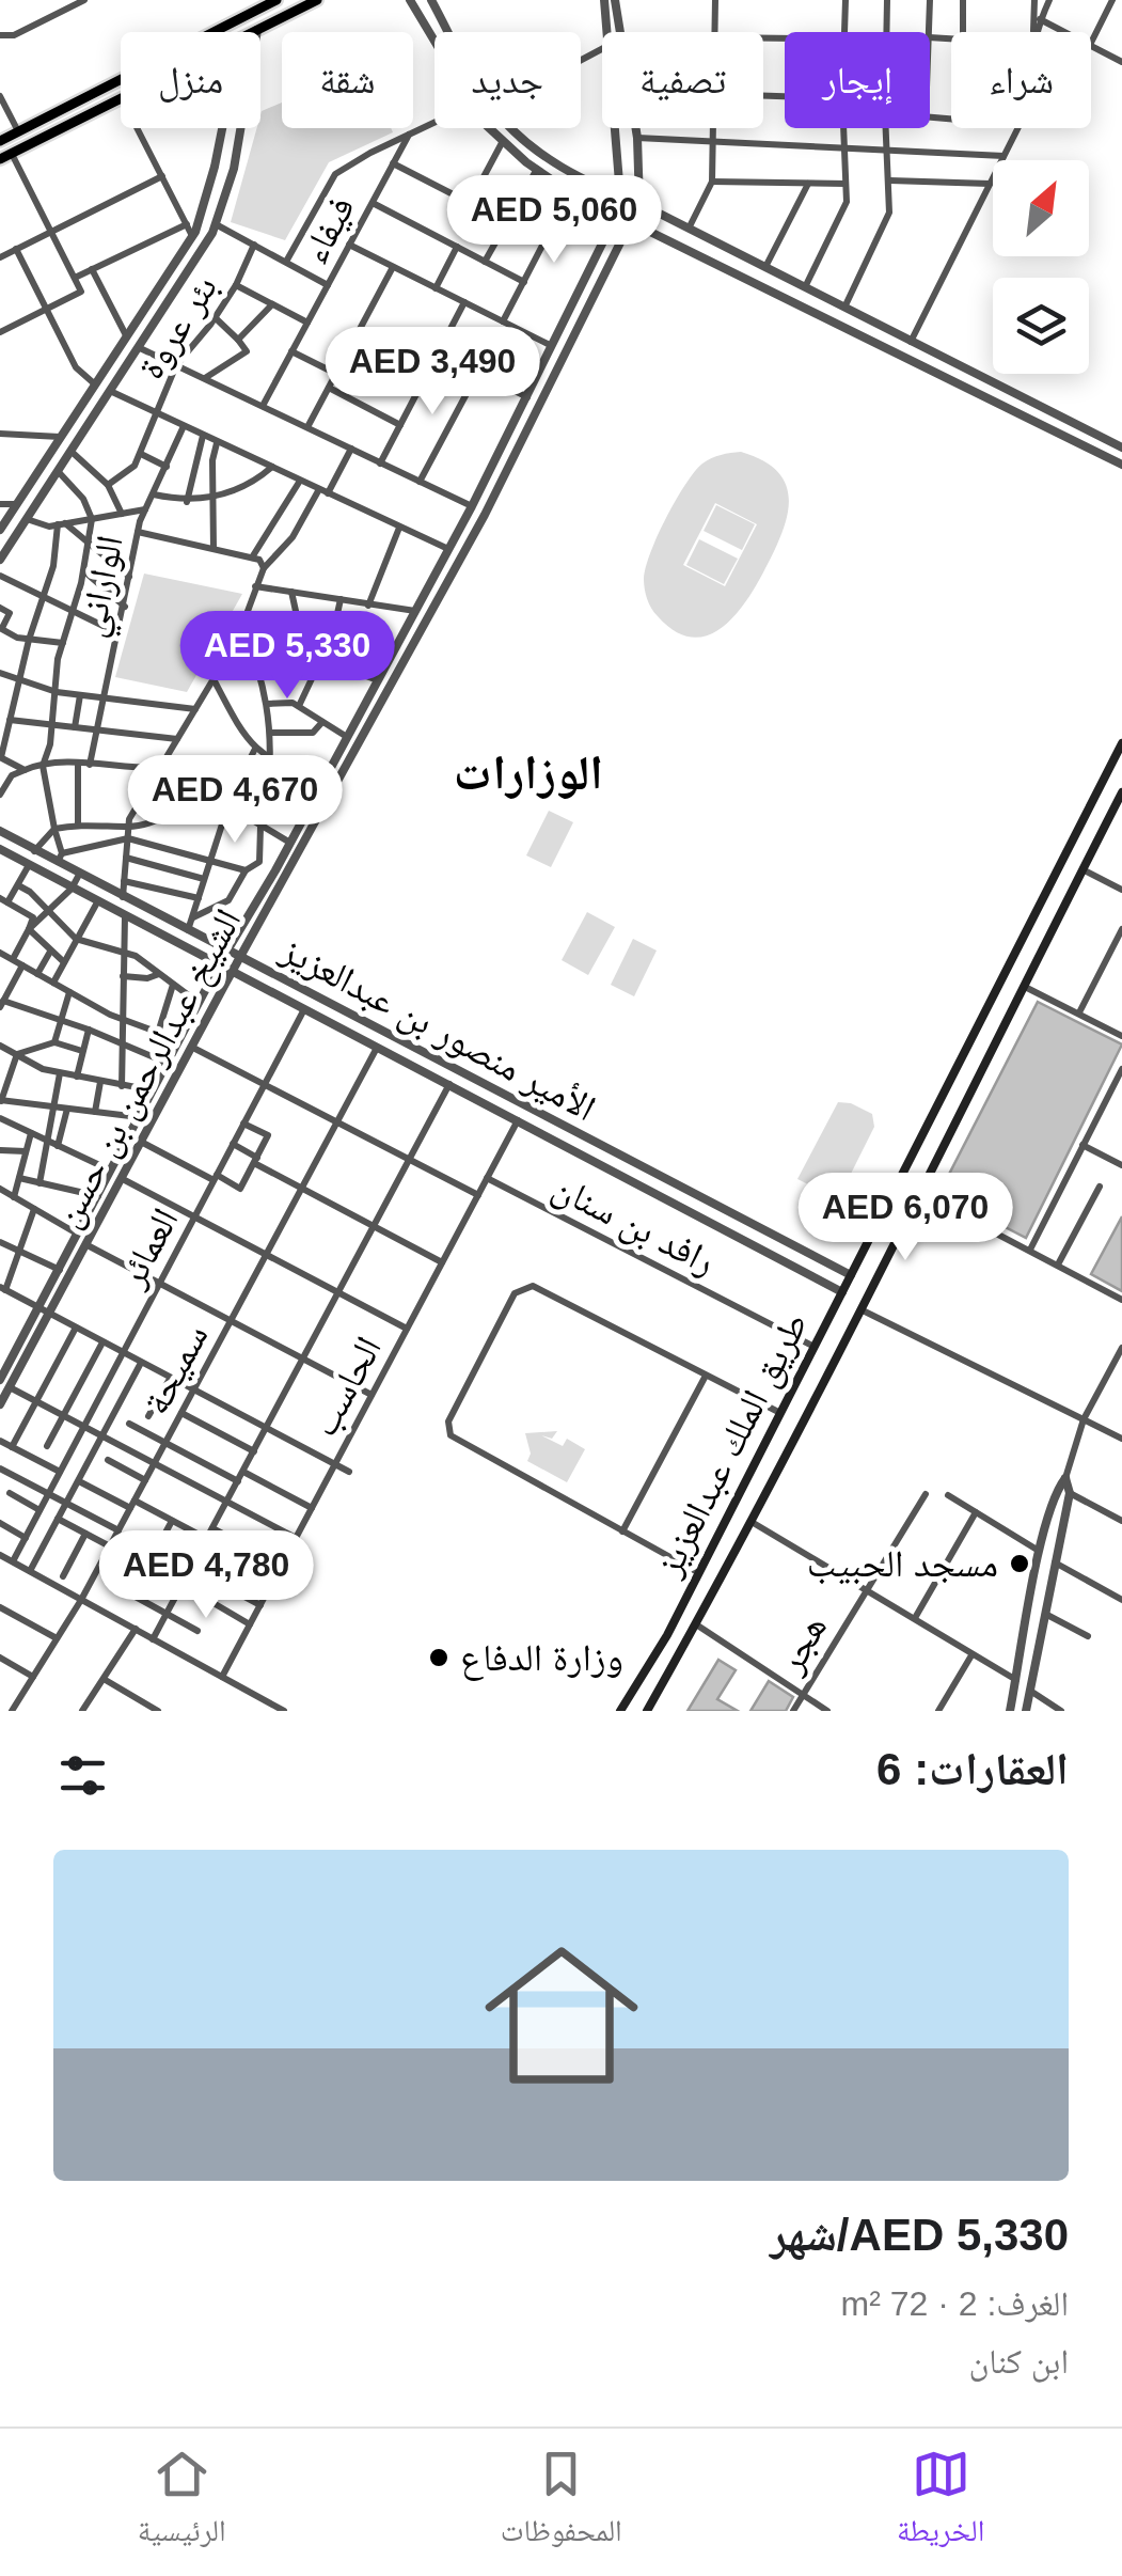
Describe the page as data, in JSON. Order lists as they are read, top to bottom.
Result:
{
  "streets": {
    "main road": ["طريق الملك عبدالعزيز"],
    "street": [
      "فيفاء",
      "بئر عروة",
      "الواراني",
      "الأمير منصور بن عبدالعزيز",
      "الشيخ عبدالرحمن بن حسن",
      "رافد بن سنان",
      "العمائر",
      "سميحة",
      "الحاسب",
      "هجر"
    ]
  },
  "crossings": [
    ["الأمير منصور بن عبدالعزيز", "الشيخ عبدالرحمن بن حسن"],
    ["الأمير منصور بن عبدالعزيز", "العمائر"],
    ["الأمير منصور بن عبدالعزيز", "سميحة"],
    ["الأمير منصور بن عبدالعزيز", "الحاسب"],
    ["الأمير منصور بن عبدالعزيز", "طريق الملك عبدالعزيز"],
    ["رافد بن سنان", "الحاسب"],
    ["رافد بن سنان", "طريق الملك عبدالعزيز"]
  ],
  "districts": ["الوزارات"],
  "places": ["مسجد الحبيب", "وزارة الدفاع"],
  "north": "top right",
  "page": {
    "chip": [
      "شراء",
      "إيجار",
      "تصفية",
      "جديد",
      "شقة",
      "منزل"
    ],
    "price": [
      "AED 5,060",
      "AED 3,490",
      "AED 5,330",
      "AED 4,670",
      "AED 6,070",
      "AED 4,780"
    ],
    "heading": "العقارات: 6",
    "list": [
      {
        "name": "AED 5,330/شهر",
        "note": "الغرف: 2 · 72 m² · ابن كنان"
      }
    ],
    "tabs": ["الخريطة", "المحفوظات", "الرئيسية"]
  }
}
